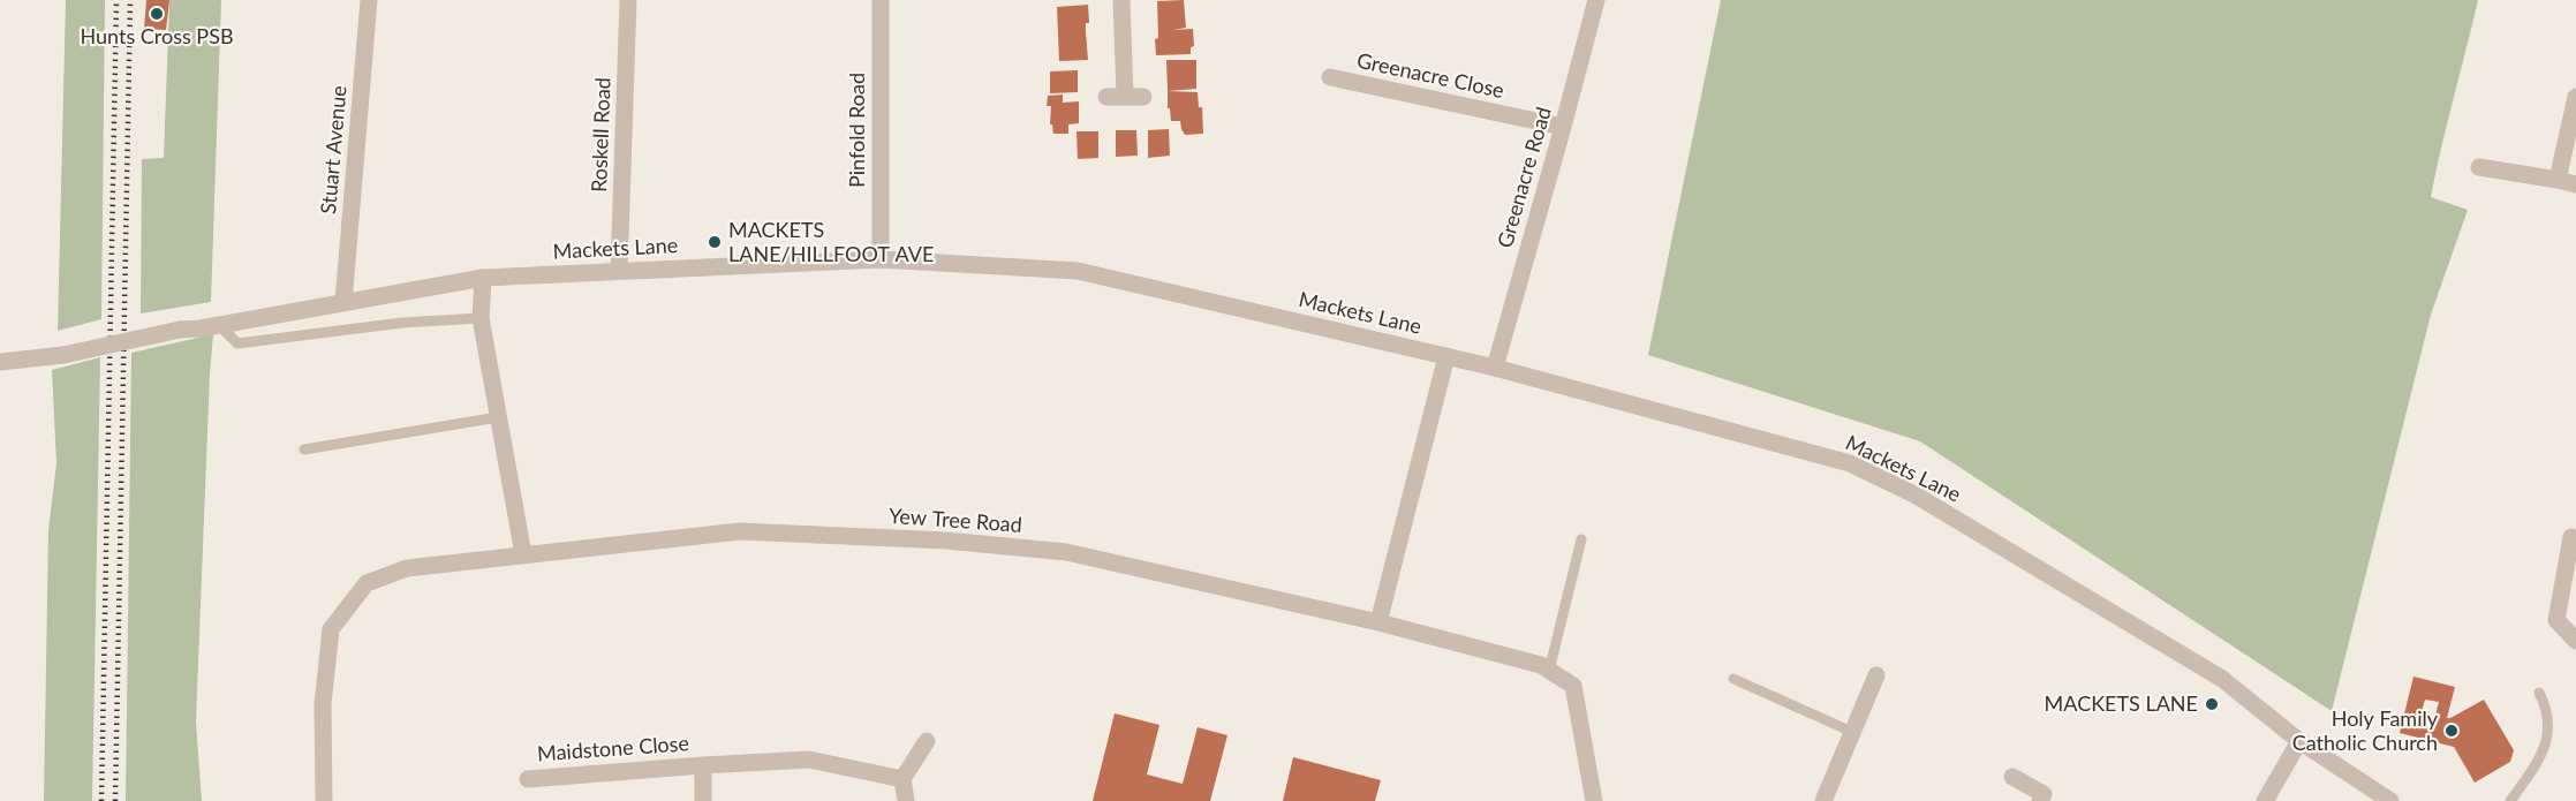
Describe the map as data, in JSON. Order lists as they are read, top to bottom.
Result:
{
  "streets": {
    "street": [
      "Greenacre Close",
      "Pinfold Road",
      "Roskell Road",
      "Stuart Avenue",
      "Greenacre Road",
      "Mackets Lane",
      "Yew Tree Road",
      "Maidstone Close"
    ]
  },
  "crossings": [
    ["Greenacre Close", "Greenacre Road"],
    ["Pinfold Road", "Mackets Lane"],
    ["Roskell Road", "Mackets Lane"],
    ["Stuart Avenue", "Mackets Lane"],
    ["Greenacre Road", "Mackets Lane"]
  ],
  "places": [
    "Hunts Cross PSB",
    "MACKETS LANE/HILLFOOT AVE",
    "MACKETS LANE",
    "Holy Family Catholic Church"
  ]
}
